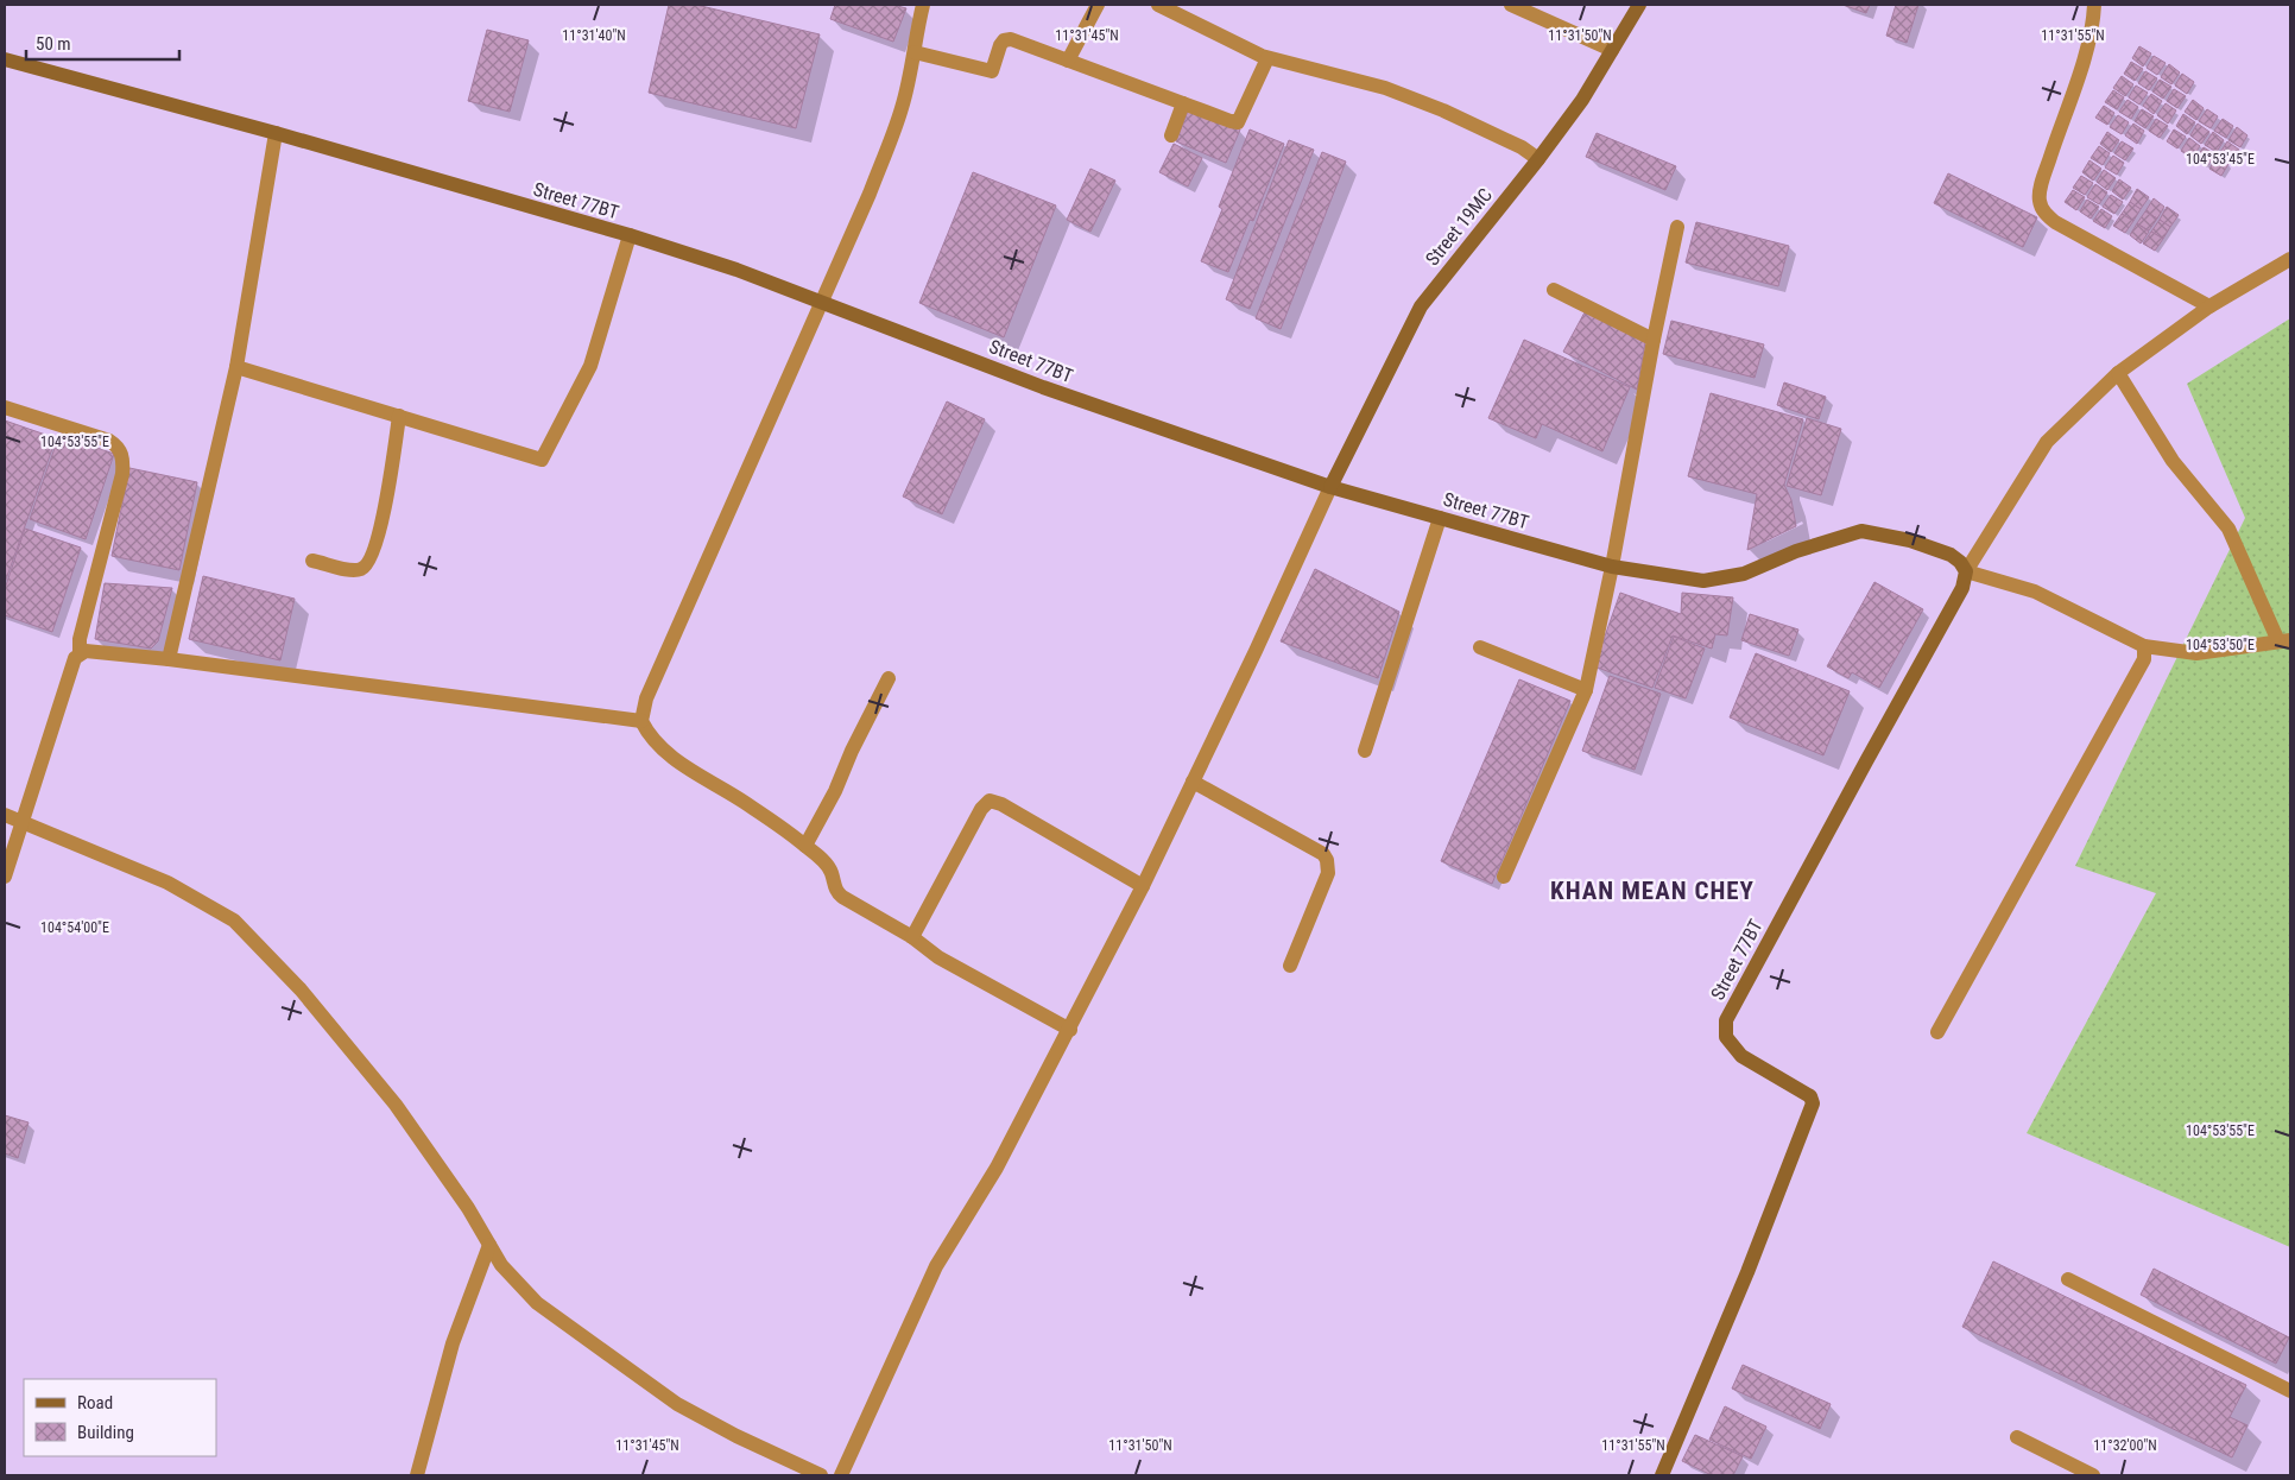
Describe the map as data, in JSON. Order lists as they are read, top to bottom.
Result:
{
  "streets": {
    "street": ["Street 77BT", "Street 19MC"]
  },
  "crossings": [
    ["Street 77BT", "Street 19MC"]
  ],
  "districts": ["KHAN MEAN CHEY"],
  "legend": ["Road", "Building"],
  "scale_bar": "50 m",
  "coordinates": [
    "11°31'40\"N",
    "11°31'45\"N",
    "11°31'50\"N",
    "11°31'55\"N",
    "104°53'45\"E",
    "104°53'55\"E",
    "104°53'50\"E",
    "104°54'00\"E",
    "11°32'00\"N"
  ]
}
